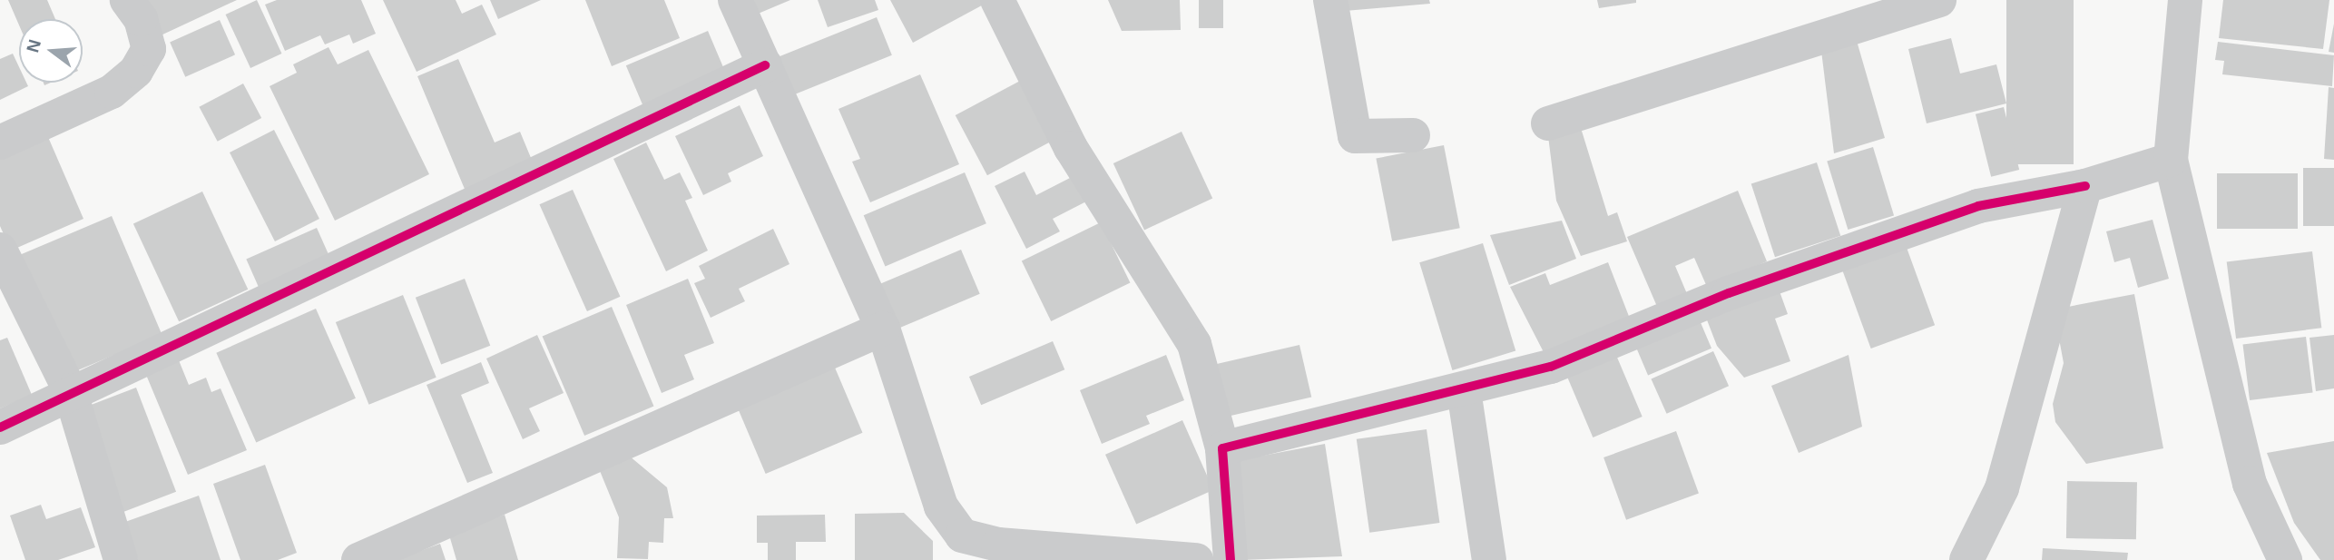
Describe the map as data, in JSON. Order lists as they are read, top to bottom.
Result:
{
  "north": "left"
}
